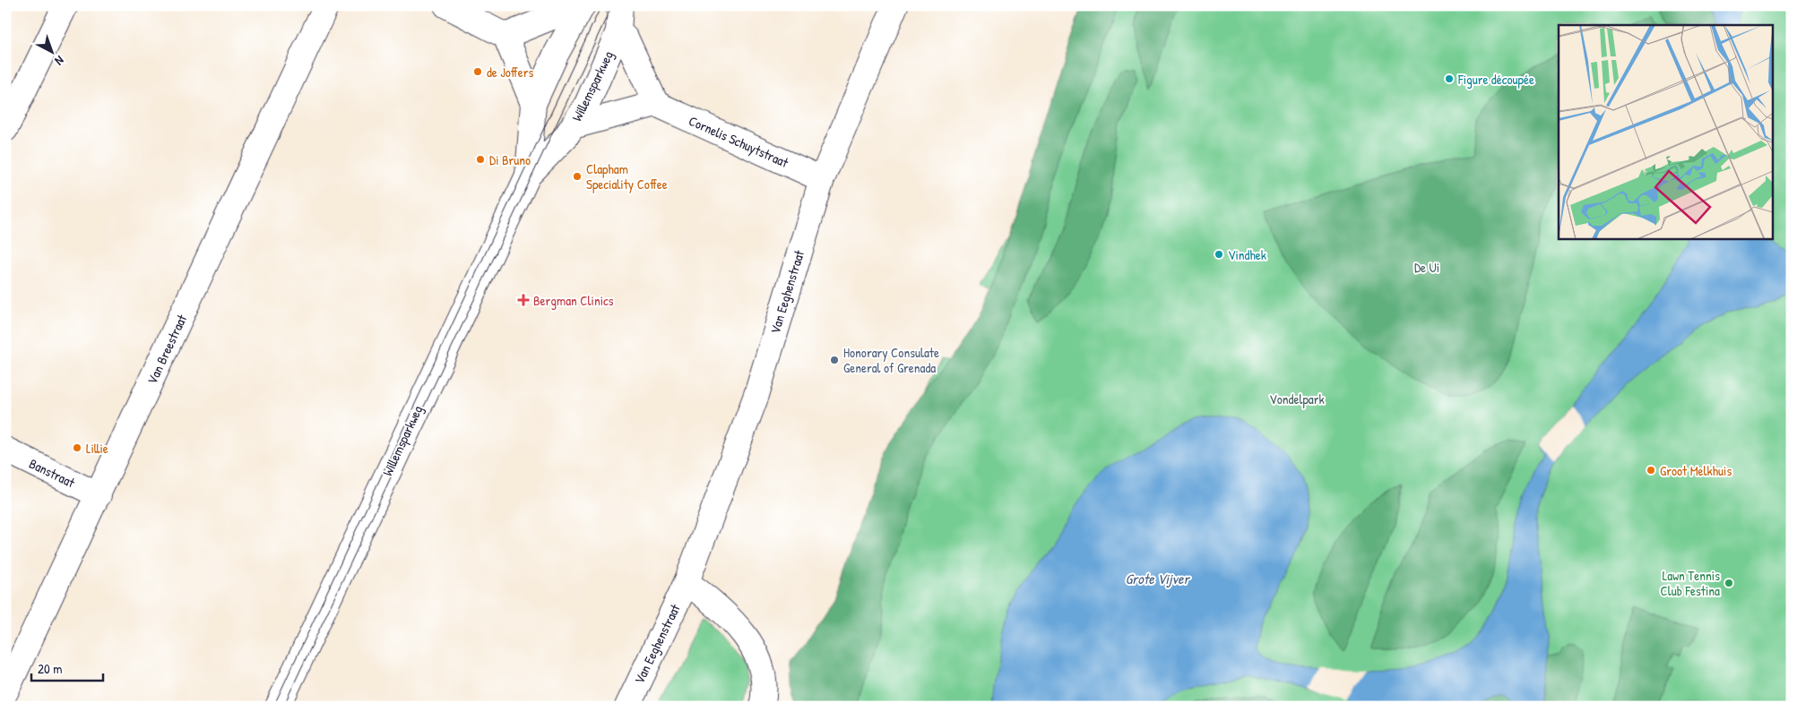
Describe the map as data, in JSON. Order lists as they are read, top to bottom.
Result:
{
  "streets": {
    "street": [
      "Willemsparkweg",
      "Cornelis Schuytstraat",
      "Van Eeghenstraat",
      "Van Breestraat",
      "Banstraat"
    ]
  },
  "crossings": [
    ["Cornelis Schuytstraat", "Van Eeghenstraat"],
    ["Van Breestraat", "Banstraat"]
  ],
  "water": ["Grote Vijver"],
  "parks": ["De Ui", "Vondelpark"],
  "places": {
    "other": [
      "de Joffers",
      "Figure découpée",
      "Di Bruno",
      "Clapham Speciality Coffee",
      "Vindhek",
      "Honorary Consulate General of Grenada",
      "Lillie",
      "Groot Melkhuis",
      "Lawn Tennis Club Festina"
    ],
    "health": ["Bergman Clinics"]
  },
  "scale_bar": "20 m",
  "north": "bottom right"
}
